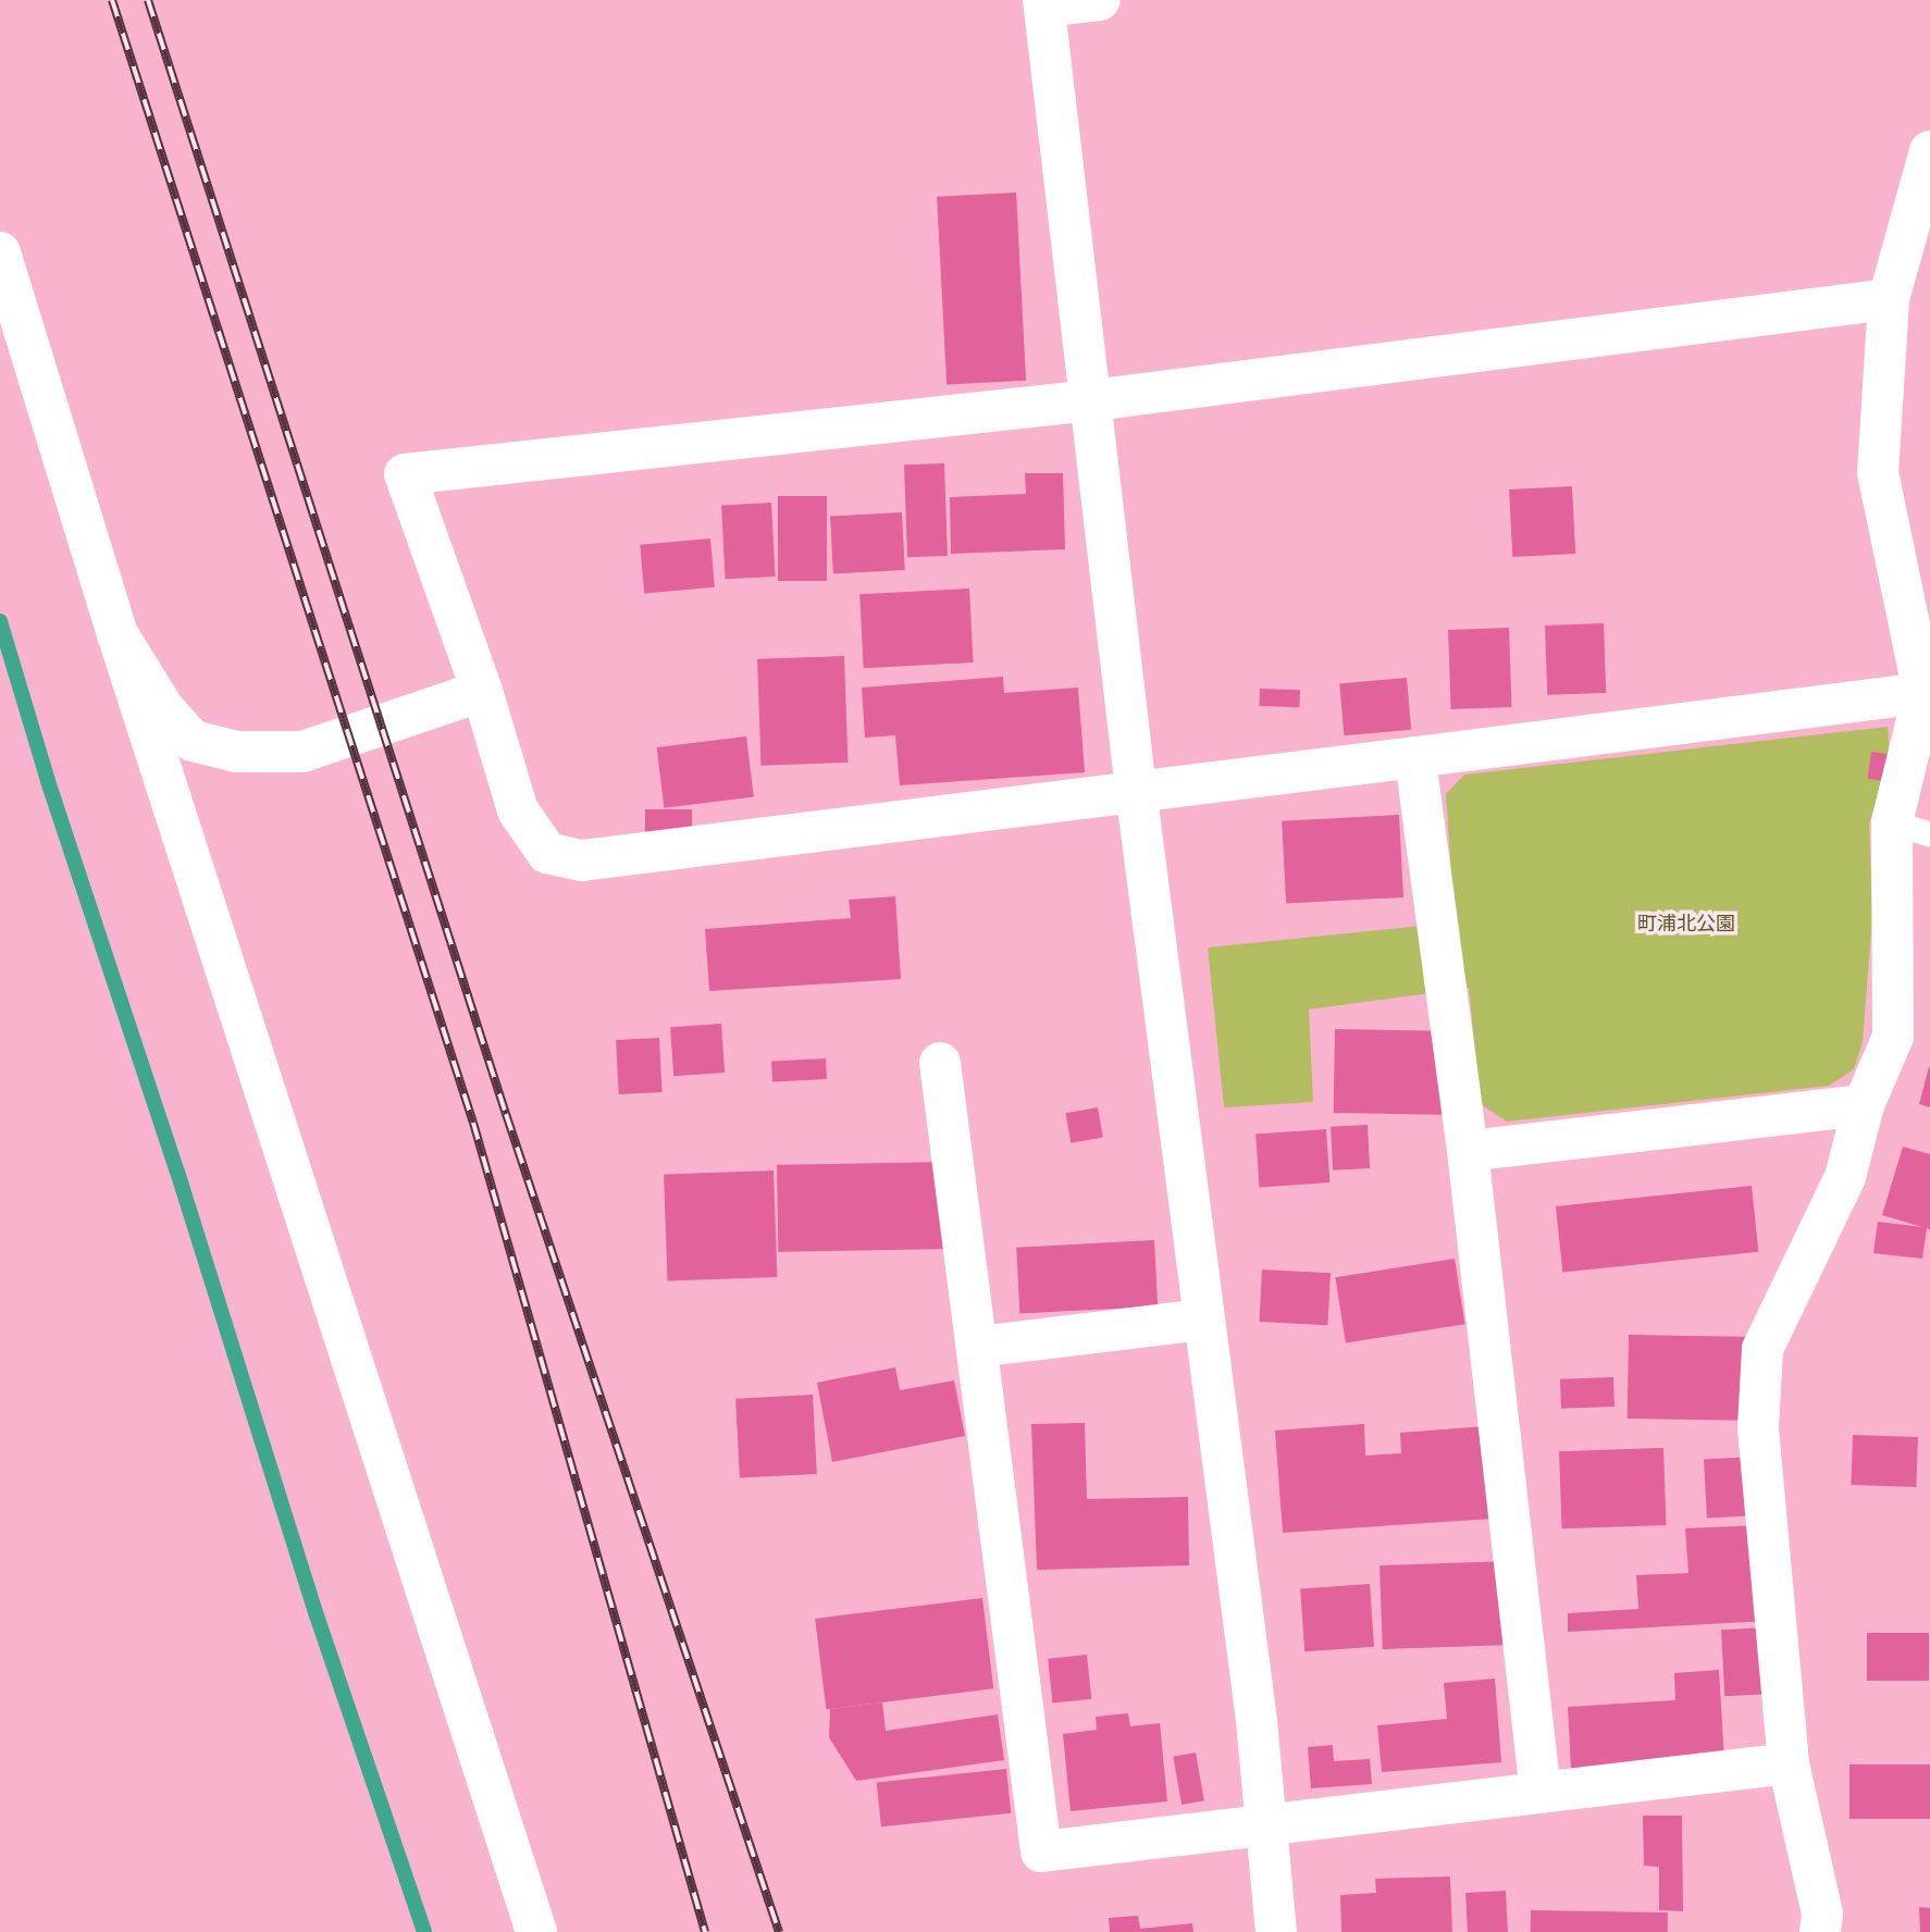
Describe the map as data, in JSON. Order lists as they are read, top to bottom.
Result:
{
  "parks": ["町浦北公園"]
}
